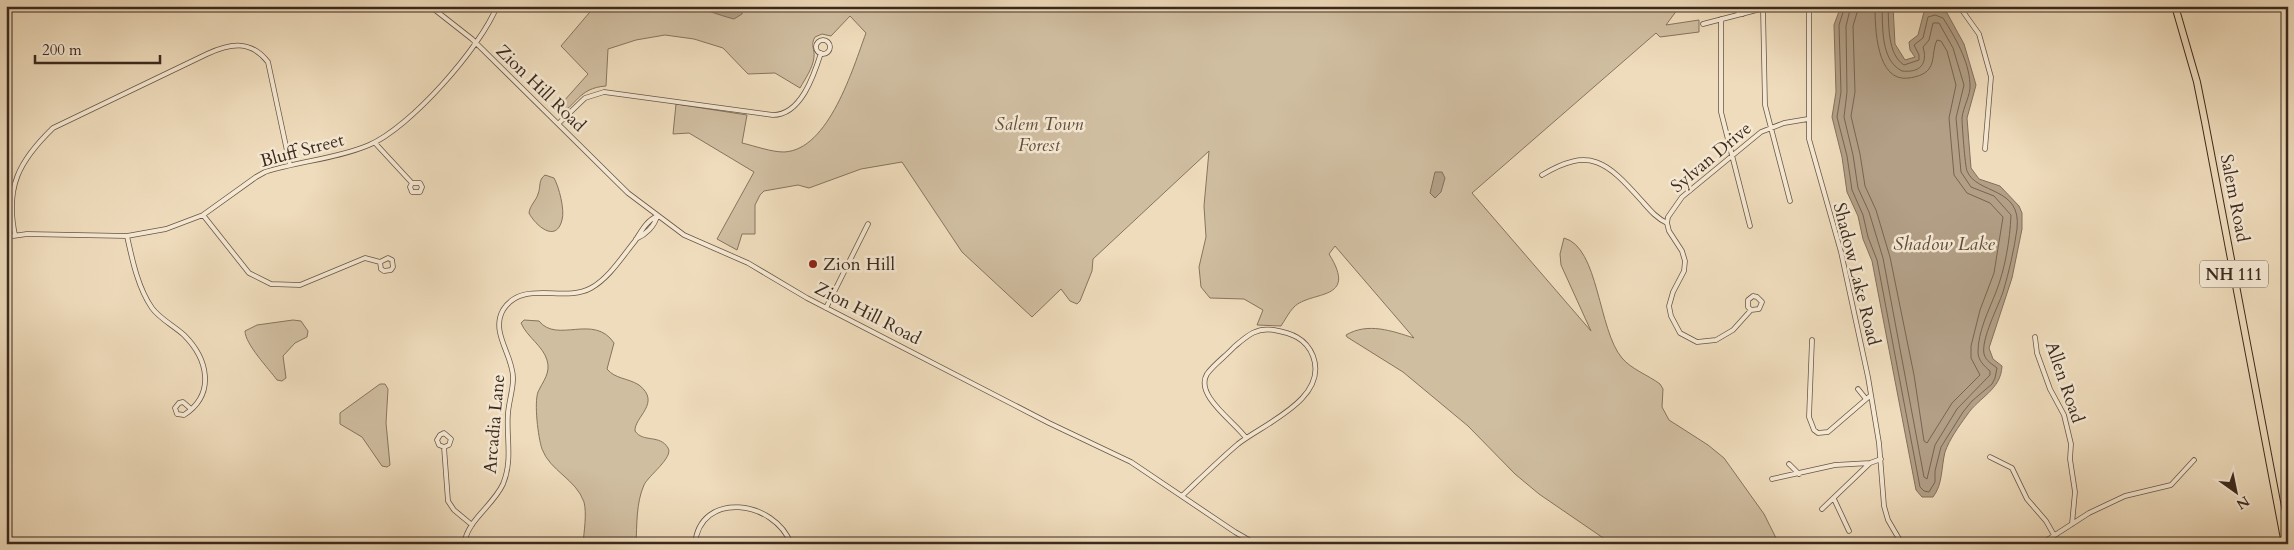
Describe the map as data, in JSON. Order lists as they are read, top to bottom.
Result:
{
  "streets": {
    "main road": ["Salem Road", "NH 111"],
    "street": [
      "Zion Hill Road",
      "Bluff Street",
      "Sylvan Drive",
      "Shadow Lake Road",
      "Allen Road",
      "Arcadia Lane"
    ]
  },
  "crossings": [
    ["Zion Hill Road", "Bluff Street"],
    ["Zion Hill Road", "Arcadia Lane"],
    ["Sylvan Drive", "Shadow Lake Road"]
  ],
  "water": ["Shadow Lake"],
  "parks": ["Salem Town Forest"],
  "places": ["Zion Hill"],
  "scale_bar": "200 m",
  "north": "bottom right"
}
